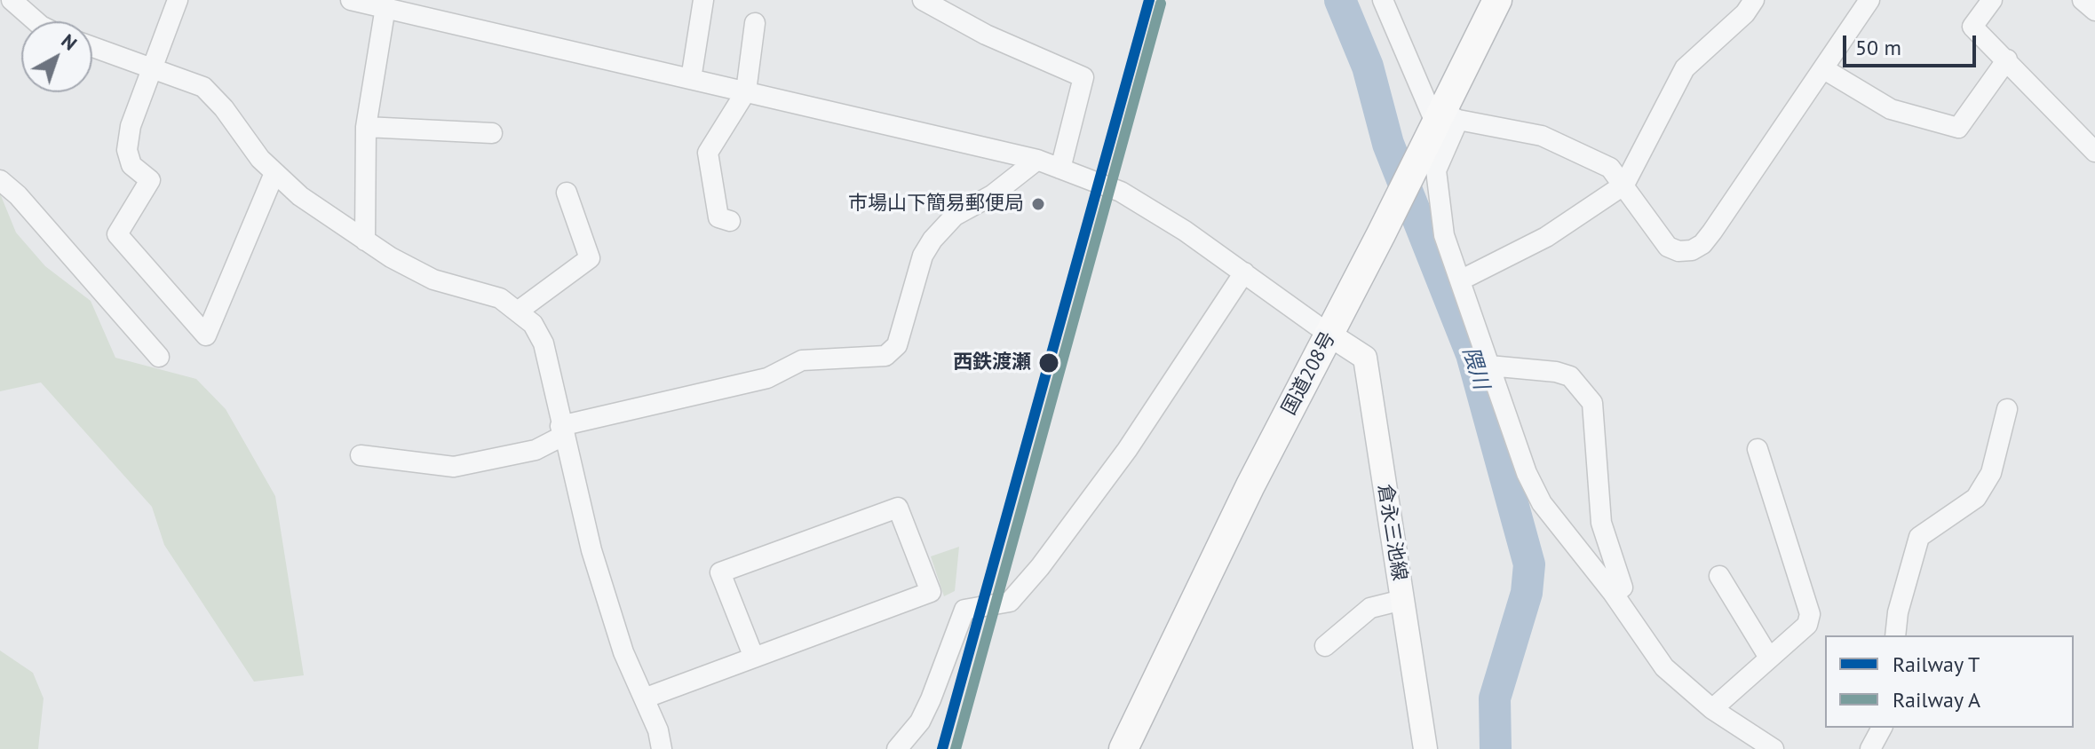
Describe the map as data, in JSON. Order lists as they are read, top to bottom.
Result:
{
  "streets": {
    "highway": ["国道208号"],
    "main road": ["倉永三池線"]
  },
  "crossings": [
    ["国道208号", "倉永三池線"]
  ],
  "water": ["隈川"],
  "places": ["市場山下簡易郵便局", "西鉄渡瀬"],
  "lines": ["rail line T", "rail line A"],
  "legend": ["Railway T", "Railway A"],
  "scale_bar": "50 m",
  "north": "top right"
}
